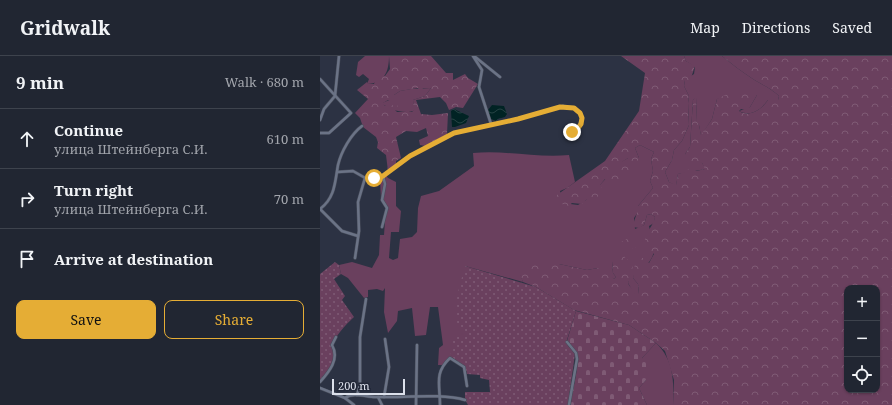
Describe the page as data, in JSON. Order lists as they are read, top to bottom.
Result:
{
  "scale_bar": "200 m",
  "page": {
    "header": "Gridwalk",
    "nav": ["Map", "Directions", "Saved"],
    "heading": ["9 min", "Walk · 680 m"],
    "list": [
      ["Continue", "улица Штейнберга С.И.", "610 m"],
      ["Turn right", "улица Штейнберга С.И.", "70 m"],
      "Arrive at destination"
    ],
    "map_buttons": ["+", "−"],
    "buttons": ["Save", "Share"],
    "scale": "200 m"
  }
}
